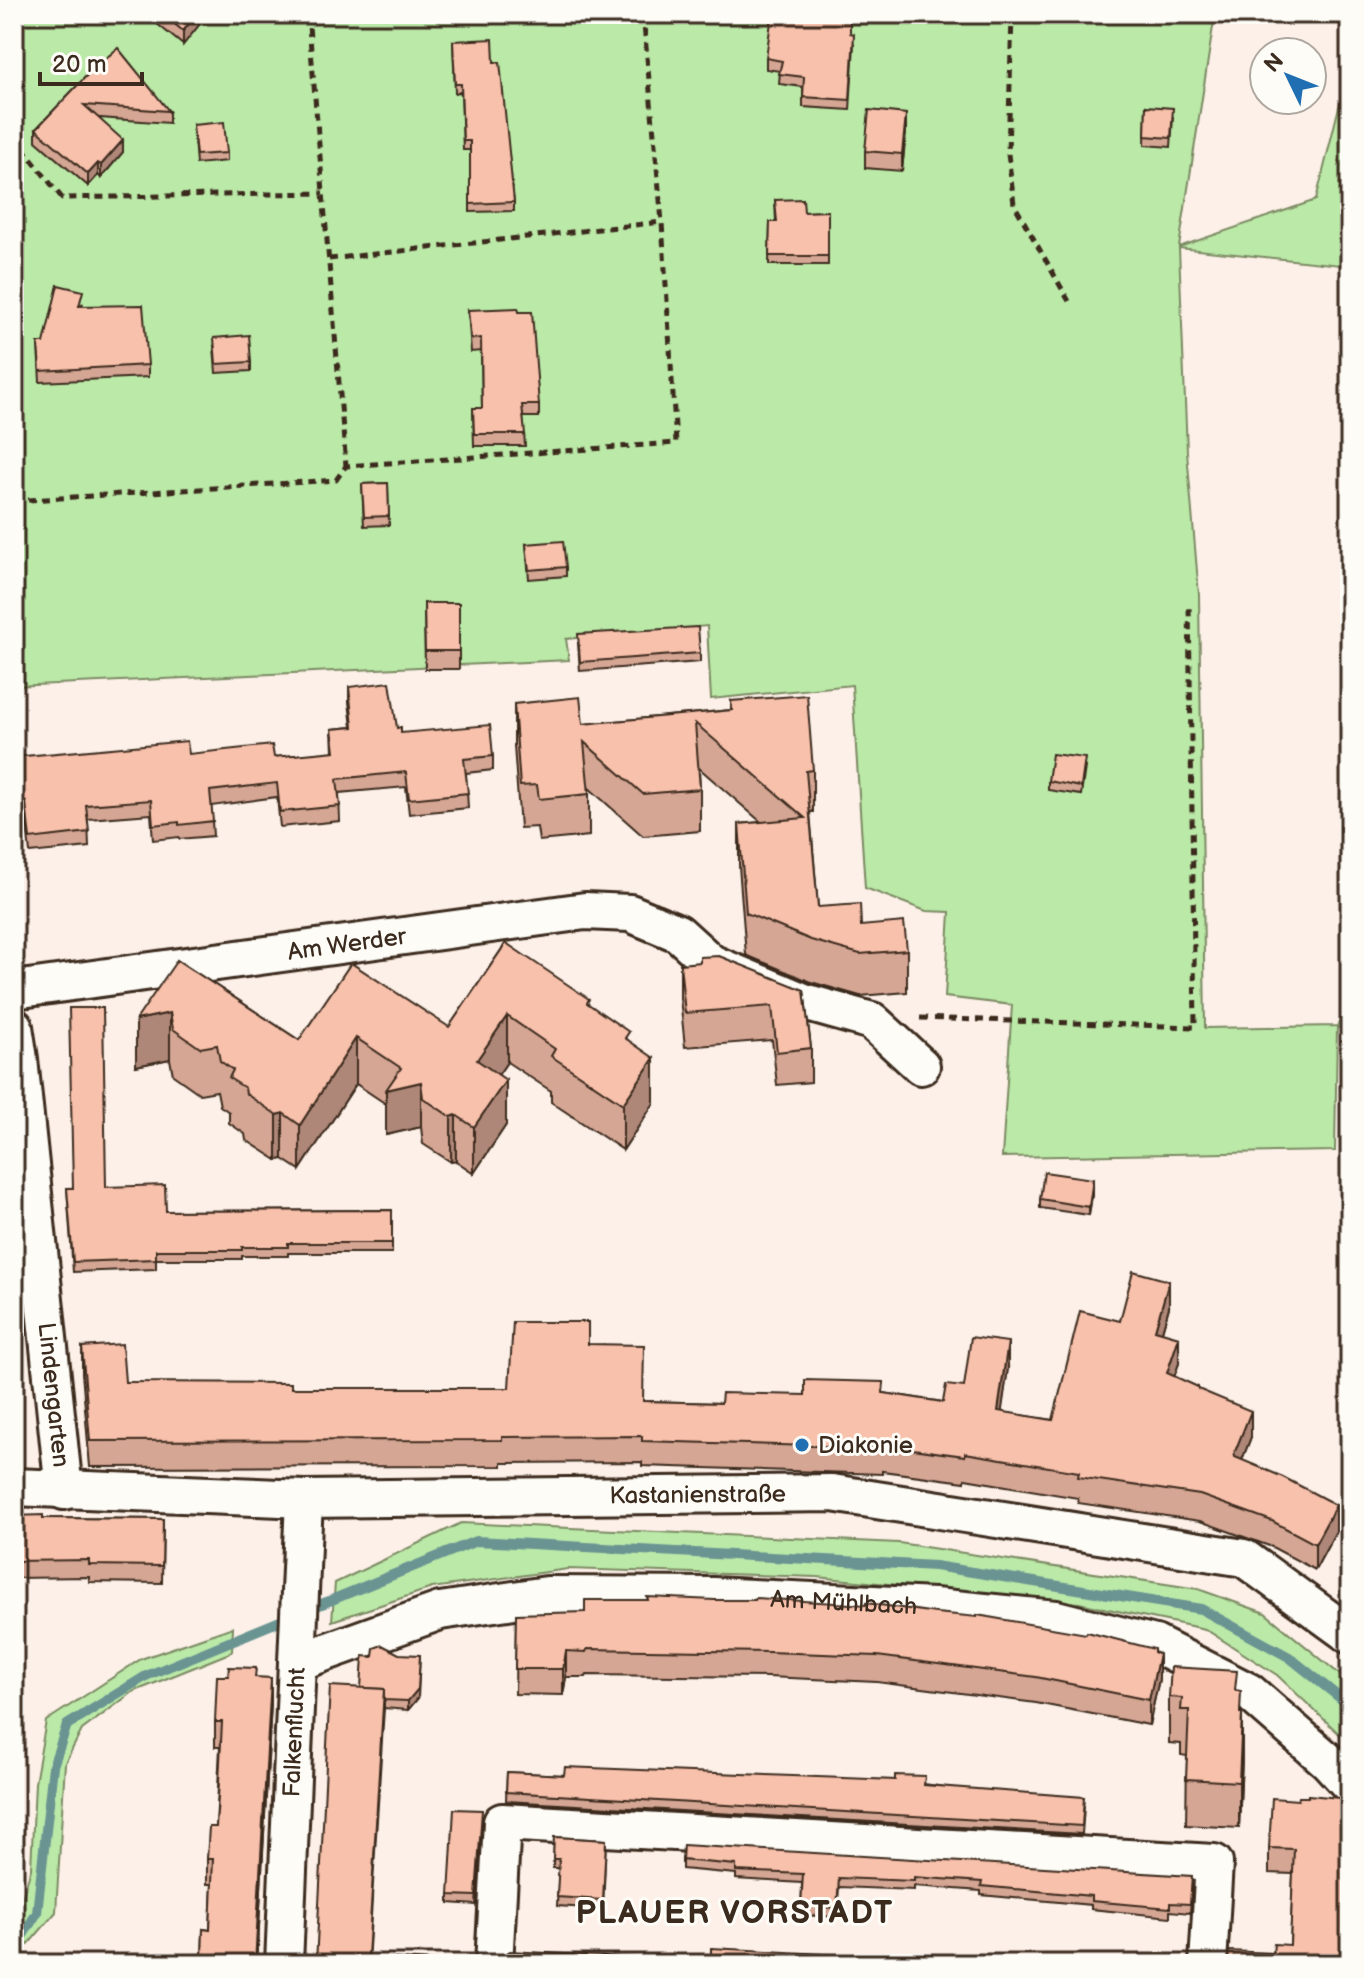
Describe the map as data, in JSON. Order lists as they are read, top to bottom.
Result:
{
  "streets": {
    "street": [
      "Am Werder",
      "Lindengarten",
      "Kastanienstraße",
      "Am Mühlbach",
      "Falkenflucht"
    ]
  },
  "crossings": [
    ["Lindengarten", "Kastanienstraße"],
    ["Kastanienstraße", "Falkenflucht"],
    ["Am Mühlbach", "Falkenflucht"]
  ],
  "districts": ["PLAUER VORSTADT"],
  "places": ["Diakonie"],
  "scale_bar": "20 m",
  "north": "top left"
}
